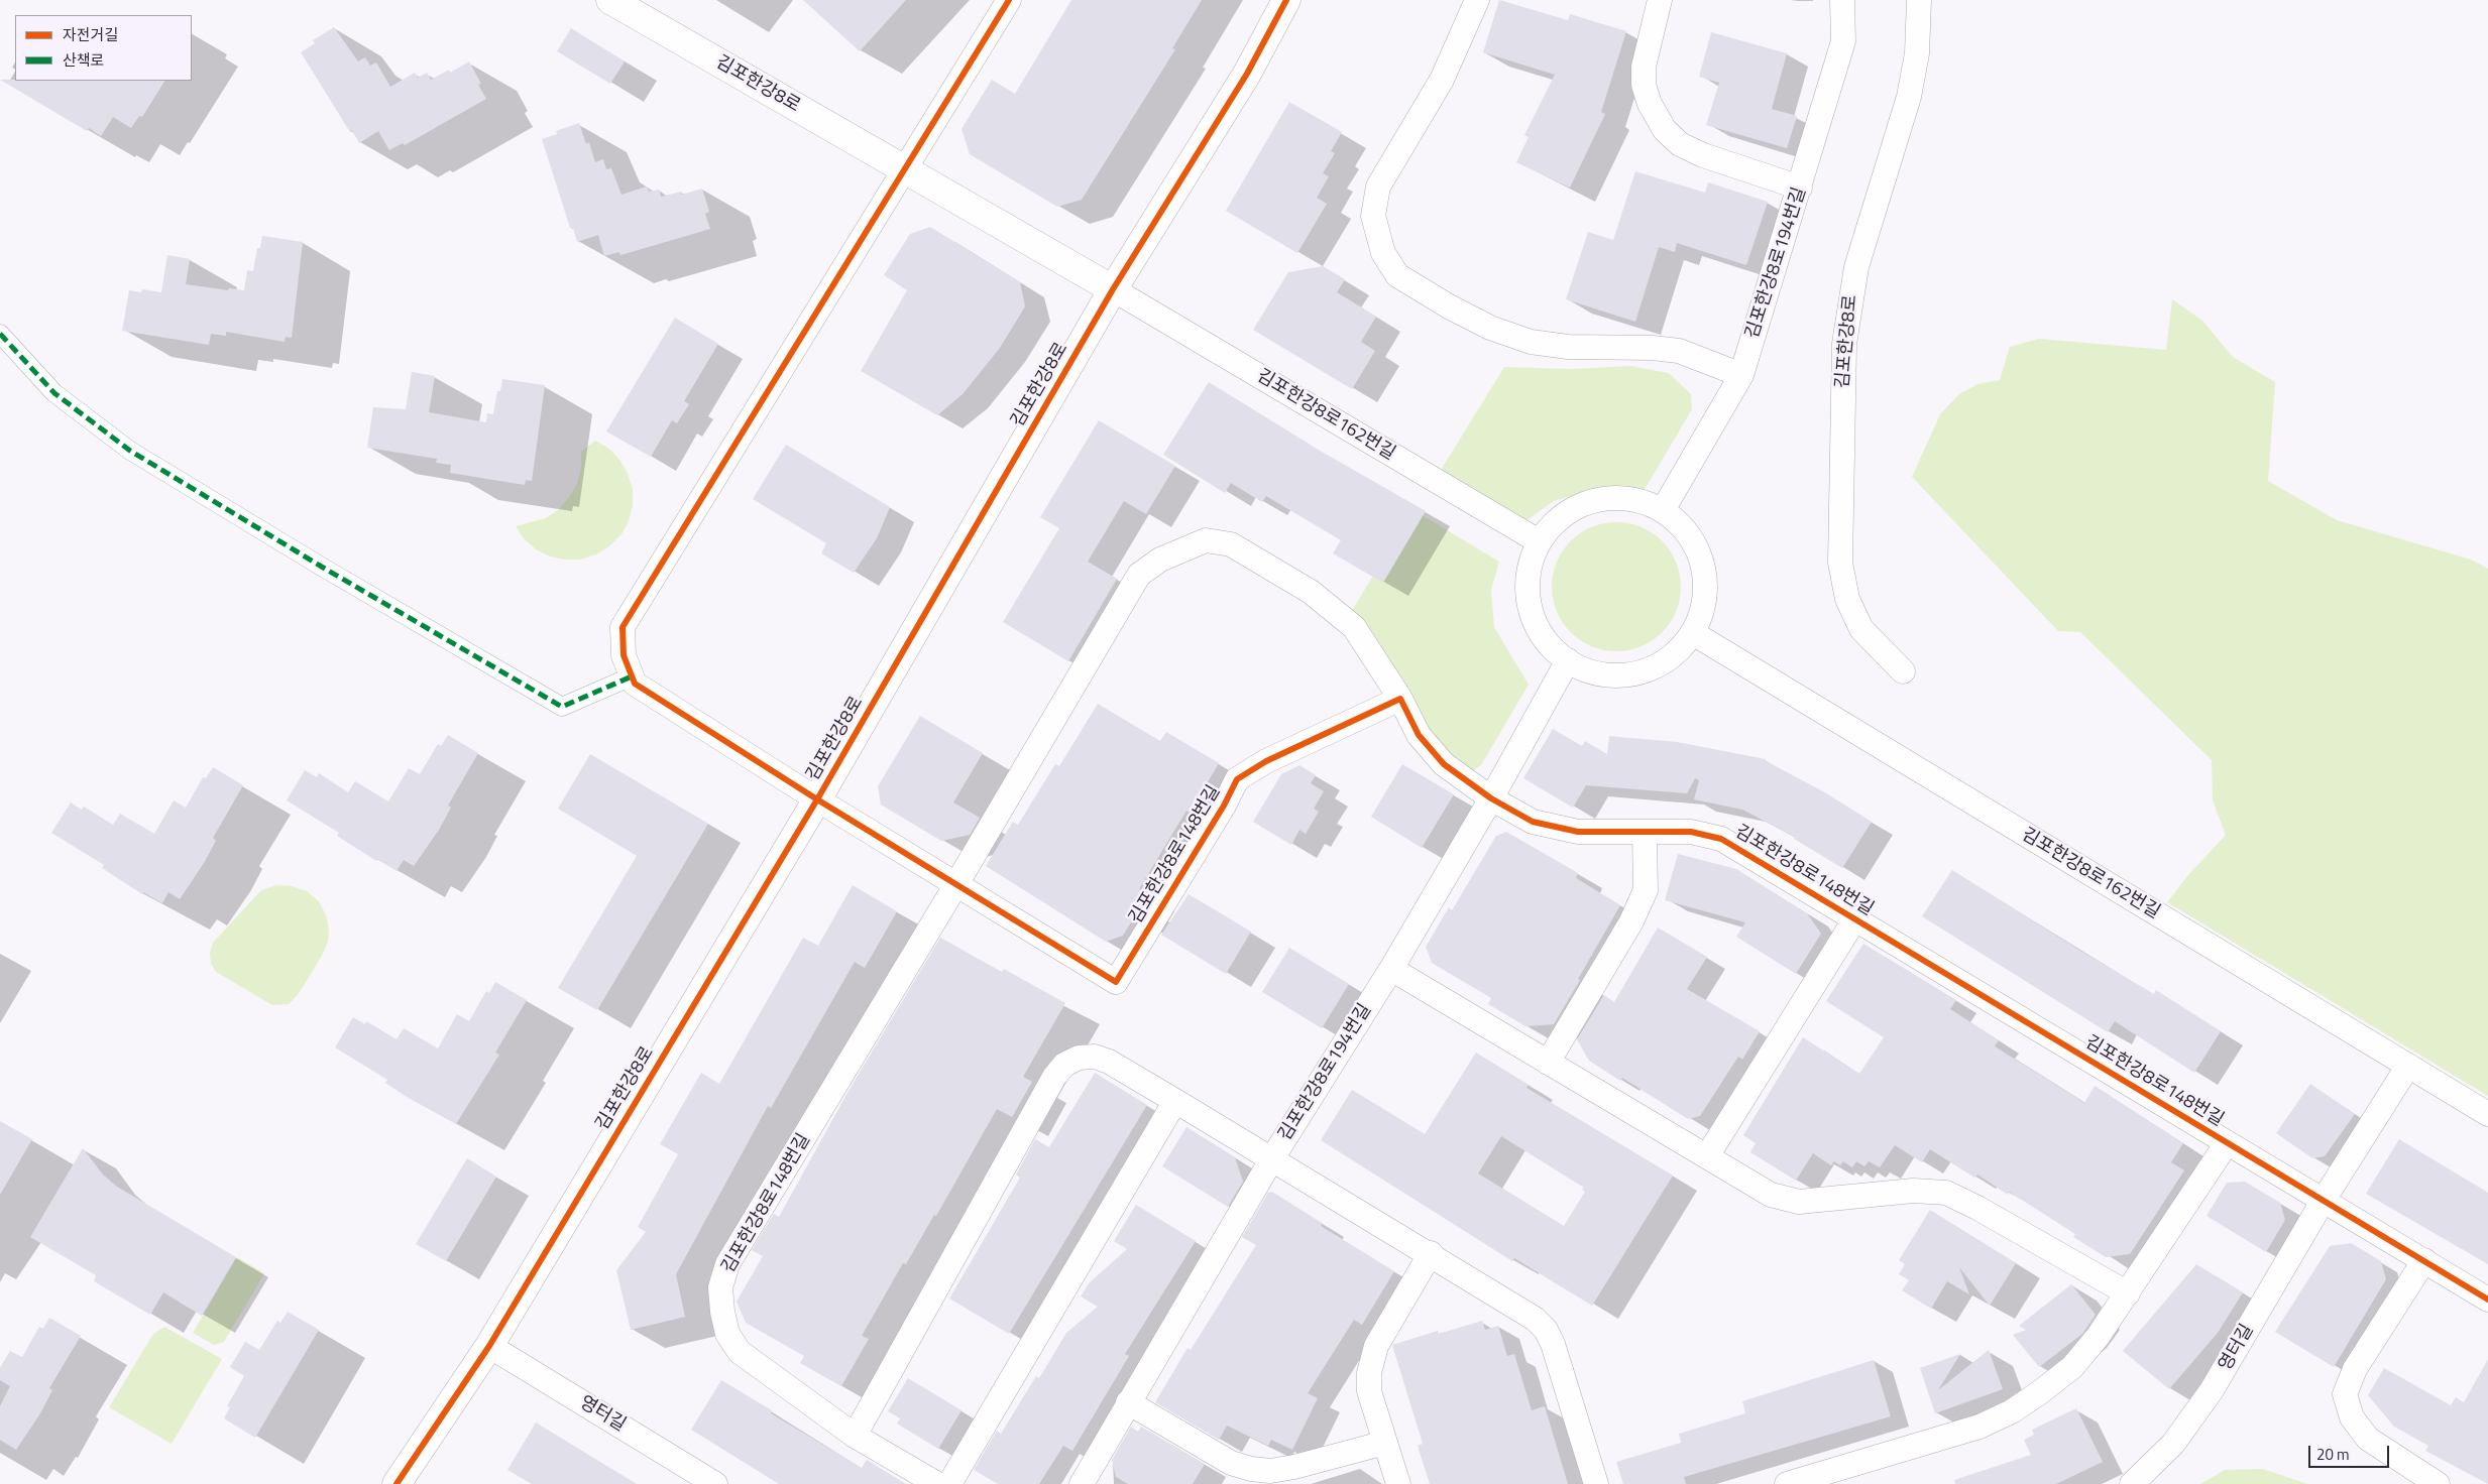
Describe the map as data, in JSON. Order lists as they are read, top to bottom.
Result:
{
  "streets": {
    "street": [
      "김포한강8로",
      "김포한강8로194번길",
      "김포한강8로162번길",
      "김포한강8로148번길",
      "영터길"
    ]
  },
  "crossings": [
    ["김포한강8로", "김포한강8로162번길"],
    ["김포한강8로", "김포한강8로148번길"],
    ["김포한강8로", "영터길"],
    ["김포한강8로194번길", "김포한강8로162번길"],
    ["김포한강8로194번길", "김포한강8로148번길"],
    ["김포한강8로162번길", "영터길"],
    ["김포한강8로148번길", "영터길"]
  ],
  "legend": ["자전거길", "산책로"],
  "scale_bar": "20 m"
}
